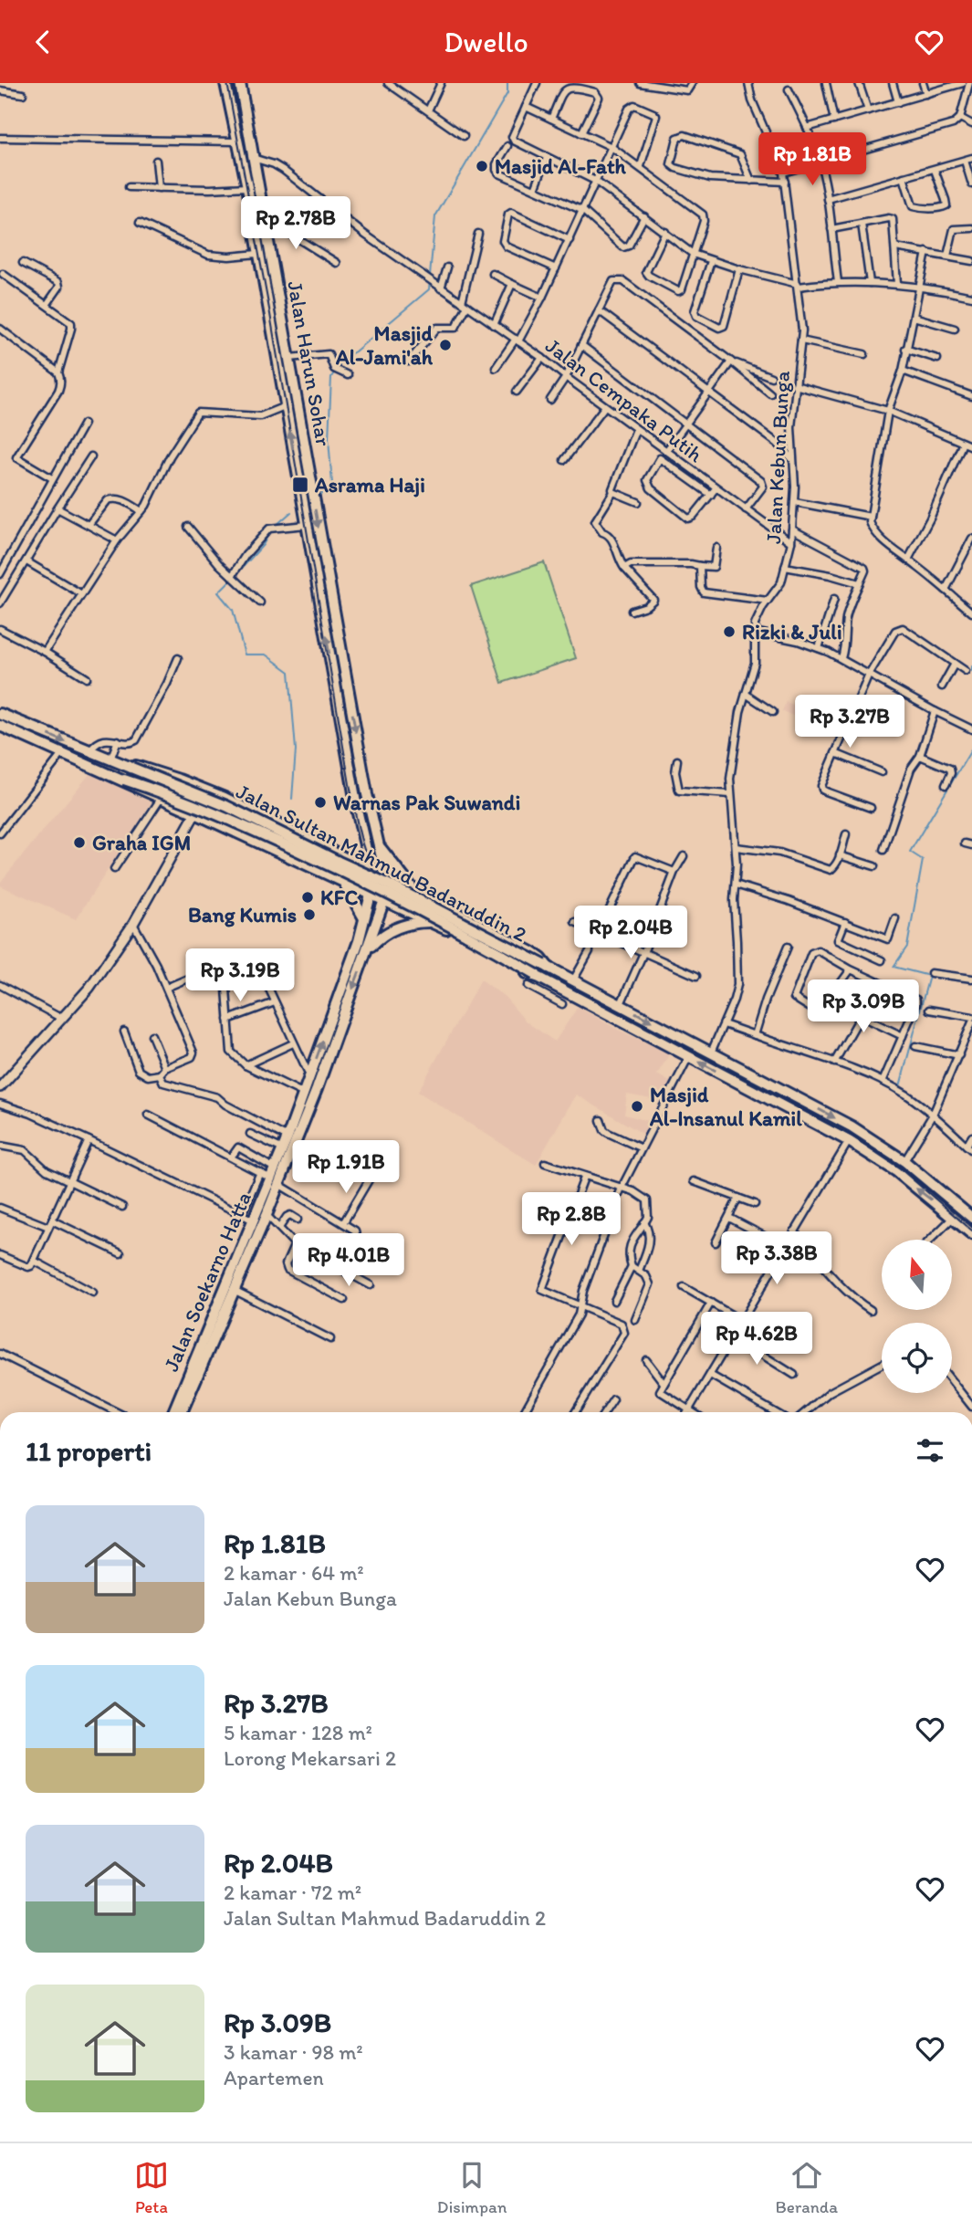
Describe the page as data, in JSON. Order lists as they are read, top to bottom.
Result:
{
  "streets": {
    "highway": ["Jalan Harun Sohar", "Jalan Sultan Mahmud Badaruddin 2", "Jalan Soekarno Hatta"],
    "street": ["Jalan Cempaka Putih", "Jalan Kebun Bunga"]
  },
  "crossings": [
    ["Jalan Harun Sohar", "Jalan Cempaka Putih"],
    ["Jalan Harun Sohar", "Jalan Soekarno Hatta"],
    ["Jalan Cempaka Putih", "Jalan Kebun Bunga"],
    ["Jalan Kebun Bunga", "Jalan Sultan Mahmud Badaruddin 2"]
  ],
  "places": {
    "other": [
      "Masjid Al-Fath",
      "Masjid Al-Jami'ah",
      "Rizki & Juli",
      "Warnas Pak Suwandi",
      "Graha IGM",
      "KFC",
      "Bang Kumis",
      "Masjid Al-Insanul Kamil"
    ],
    "transit": ["Asrama Haji"]
  },
  "north": "top",
  "page": {
    "header": "Dwello",
    "price": [
      "Rp 1.81B",
      "Rp 2.78B",
      "Rp 3.27B",
      "Rp 2.04B",
      "Rp 3.19B",
      "Rp 3.09B",
      "Rp 1.91B",
      "Rp 2.8B",
      "Rp 3.38B",
      "Rp 4.01B",
      "Rp 4.62B"
    ],
    "heading": "11 properti",
    "list": [
      {
        "name": "Rp 1.81B",
        "note": "2 kamar · 64 m² · Jalan Kebun Bunga"
      },
      {
        "name": "Rp 3.27B",
        "note": "5 kamar · 128 m² · Lorong Mekarsari 2"
      },
      {
        "name": "Rp 2.04B",
        "note": "2 kamar · 72 m² · Jalan Sultan Mahmud Badaruddin 2"
      },
      {
        "name": "Rp 3.09B",
        "note": "3 kamar · 98 m² · Apartemen"
      }
    ],
    "tabs": ["Peta", "Disimpan", "Beranda"]
  }
}
